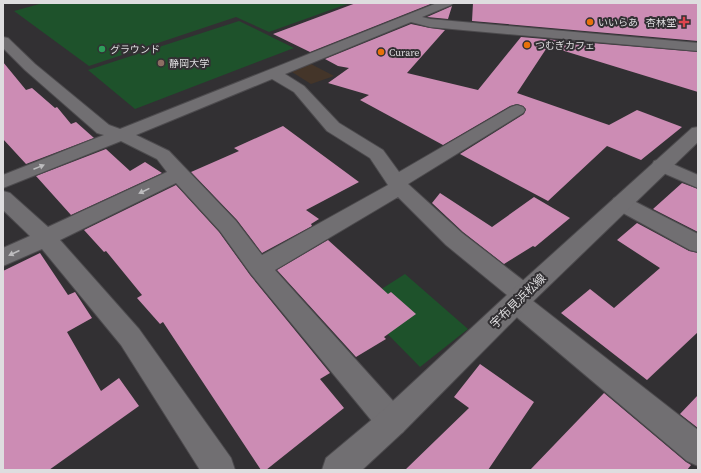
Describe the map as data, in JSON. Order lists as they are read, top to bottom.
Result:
{
  "streets": {
    "street": ["宇布見浜松線"]
  },
  "places": {
    "other": [
      "いいらあ",
      "つむぎカフェ",
      "グラウンド",
      "Curare",
      "静岡大学"
    ],
    "health": ["杏林堂"]
  }
}
